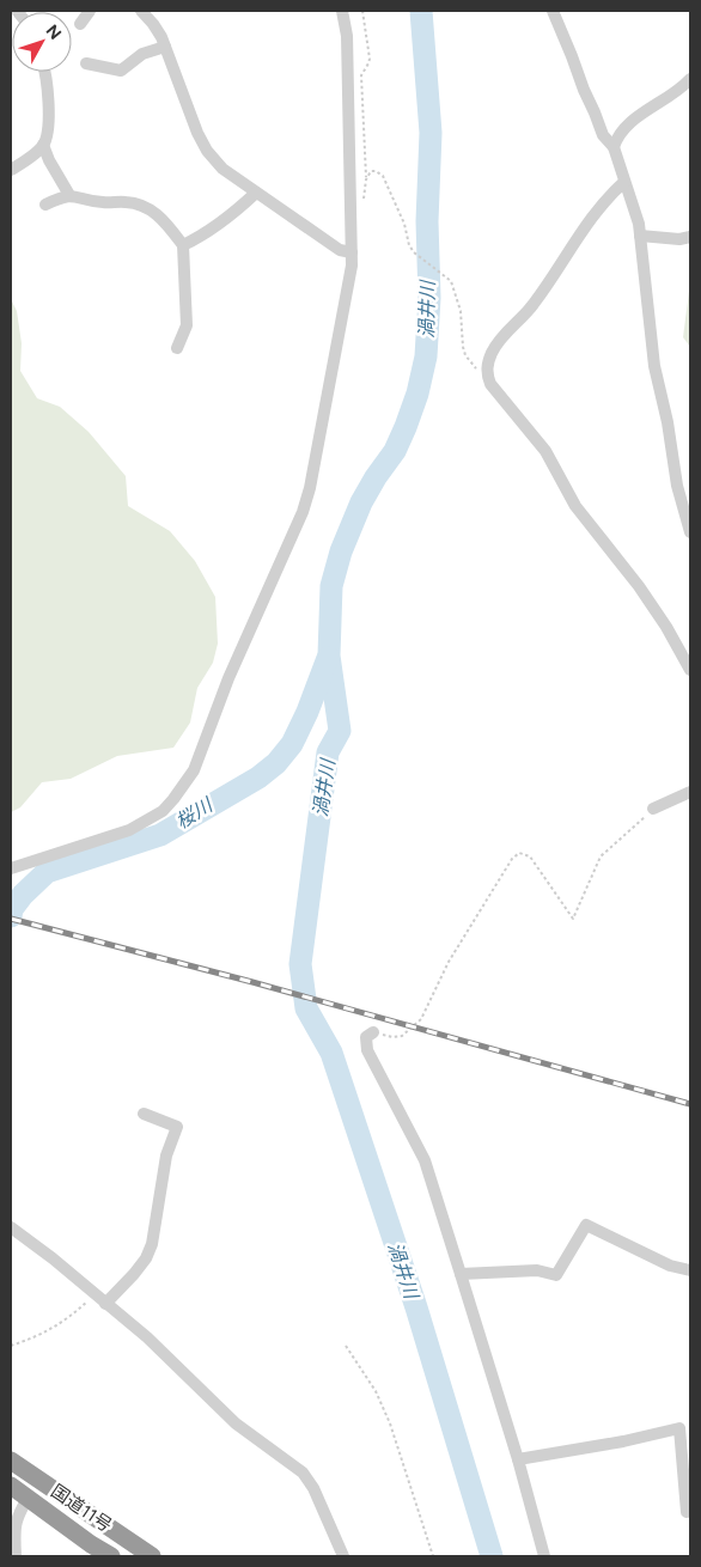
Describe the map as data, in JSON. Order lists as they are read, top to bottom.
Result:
{
  "streets": {
    "highway": ["国道11号"]
  },
  "water": ["渦井川", "桜川"],
  "north": "top right"
}
